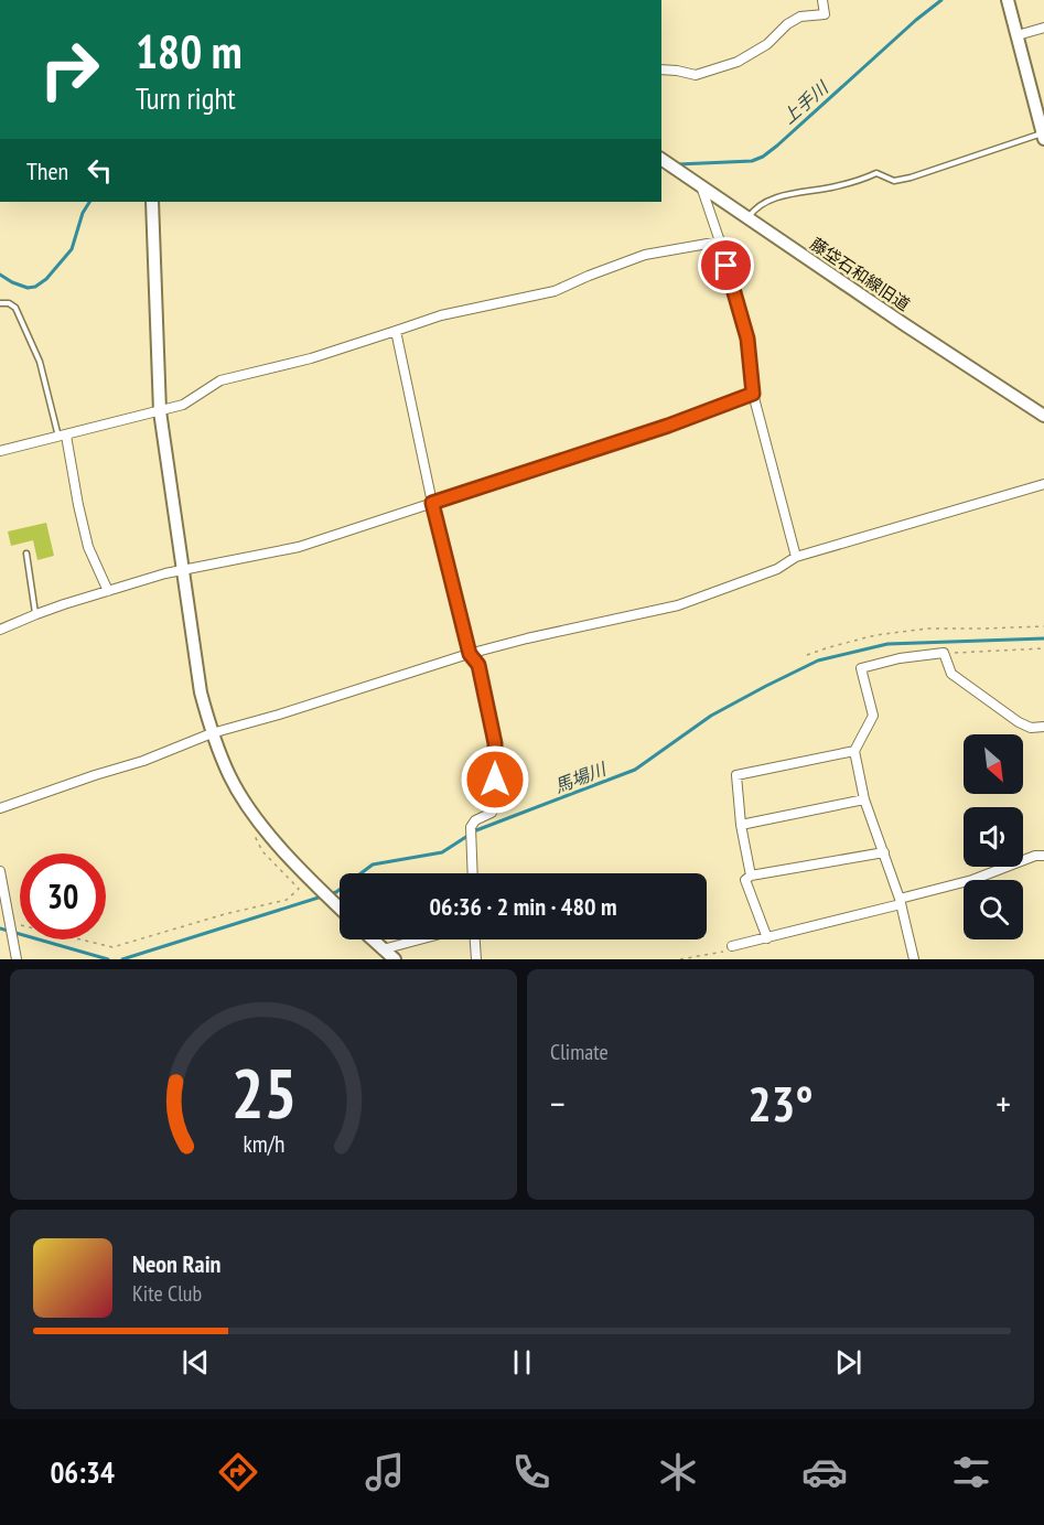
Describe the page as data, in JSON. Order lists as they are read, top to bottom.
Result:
{
  "streets": {
    "street": ["藤垈石和線旧道"]
  },
  "water": ["上手川", "馬場川"],
  "north": "bottom right",
  "page": {
    "turn": ["180 m", "Turn right"],
    "then": "Then",
    "limit": "30",
    "trip": "06:36 · 2 min · 480 m",
    "tile": "Climate",
    "heat": ["−", "23°", "+"],
    "song": ["Neon Rain", "Kite Club"],
    "tabs": "06:34",
    "gauge": ["25", "km/h"]
  }
}
